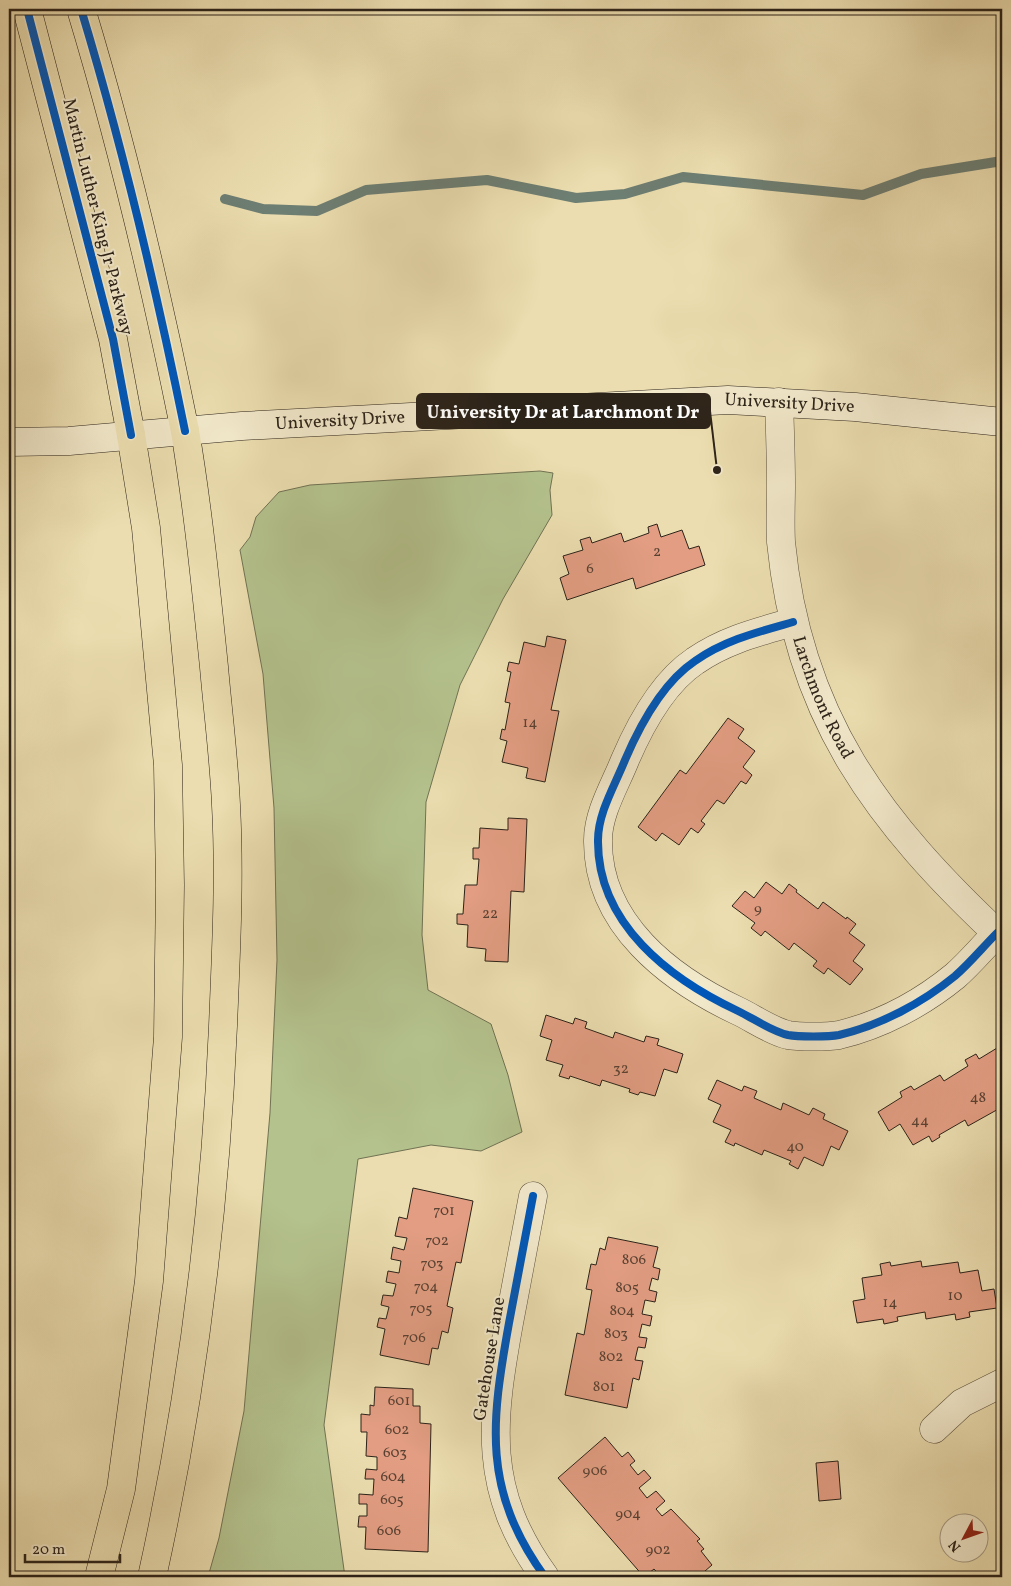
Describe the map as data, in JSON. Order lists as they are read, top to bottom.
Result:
{
  "streets": {
    "main road": ["Martin Luther King Jr Parkway"],
    "street": ["University Drive", "Larchmont Road", "Gatehouse Lane"]
  },
  "crossings": [
    ["Martin Luther King Jr Parkway", "University Drive"],
    ["University Drive", "Larchmont Road"]
  ],
  "places": ["University Dr at Larchmont Dr"],
  "house_numbers": [
    "2",
    "6",
    "14",
    "9",
    "22",
    "32",
    "48",
    "44",
    "40",
    "701",
    "702",
    "806",
    "703",
    "704",
    "805",
    "10",
    "14",
    "705",
    "804",
    "803",
    "706",
    "802",
    "801",
    "601",
    "602",
    "603",
    "906",
    "604",
    "605",
    "904",
    "606",
    "902"
  ],
  "scale_bar": "20 m",
  "north": "bottom left"
}
